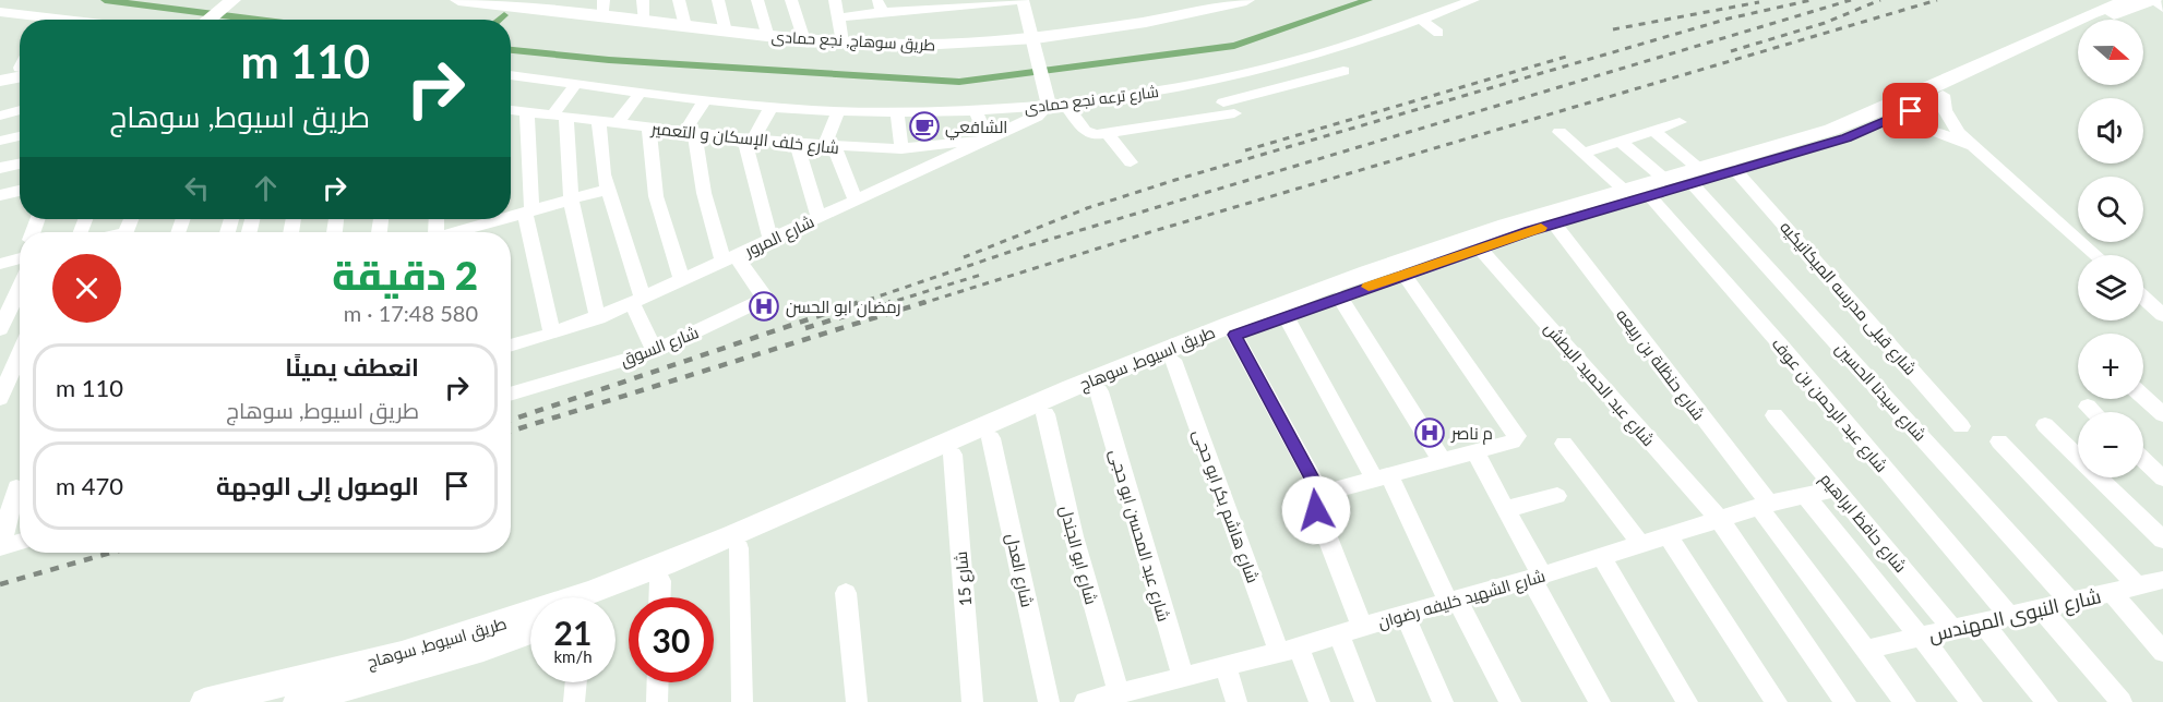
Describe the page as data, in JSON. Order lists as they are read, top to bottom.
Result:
{
  "streets": {
    "main road": ["طريق سوهاج, نجع حمادى", "طريق اسيوط, سوهاج"],
    "street": [
      "شارع ترعه نجع حمادى",
      "شارع خلف الإسكان و التعمير",
      "شارع المرور",
      "شارع قبلى مدرسه الميكانيكيه",
      "شارع السوق",
      "شارع حنظلة بن ربيعه",
      "شارع عبد الحميد البطش",
      "شارع سيدنا الحسين",
      "شارع عبد الرحمن بن عوف",
      "شارع هاشم بكر ابو حجى",
      "شارع حافظ ابراهيم",
      "شارع عبد المحسن ابو حجى",
      "شارع ابو الجندل",
      "شارع العدل",
      "شارع 15",
      "شارع الشهيد خليفه رضوان",
      "شارع النبوى المهندس"
    ]
  },
  "crossings": [
    ["شارع ترعه نجع حمادى", "شارع المرور"],
    ["شارع خلف الإسكان و التعمير", "شارع المرور"],
    ["شارع المرور", "شارع السوق"],
    ["شارع قبلى مدرسه الميكانيكيه", "طريق اسيوط, سوهاج"],
    ["طريق اسيوط, سوهاج", "شارع حنظلة بن ربيعه"],
    ["طريق اسيوط, سوهاج", "شارع عبد الحميد البطش"],
    ["طريق اسيوط, سوهاج", "شارع سيدنا الحسين"],
    ["طريق اسيوط, سوهاج", "شارع عبد الرحمن بن عوف"],
    ["طريق اسيوط, سوهاج", "شارع هاشم بكر ابو حجى"],
    ["طريق اسيوط, سوهاج", "شارع عبد المحسن ابو حجى"],
    ["طريق اسيوط, سوهاج", "شارع ابو الجندل"],
    ["طريق اسيوط, سوهاج", "شارع العدل"],
    ["طريق اسيوط, سوهاج", "شارع 15"],
    ["شارع حنظلة بن ربيعه", "شارع الشهيد خليفه رضوان"],
    ["شارع حنظلة بن ربيعه", "شارع النبوى المهندس"],
    ["شارع عبد الحميد البطش", "شارع الشهيد خليفه رضوان"],
    ["شارع سيدنا الحسين", "شارع النبوى المهندس"],
    ["شارع عبد الرحمن بن عوف", "شارع النبوى المهندس"],
    ["شارع هاشم بكر ابو حجى", "شارع الشهيد خليفه رضوان"],
    ["شارع حافظ ابراهيم", "شارع الشهيد خليفه رضوان"],
    ["شارع حافظ ابراهيم", "شارع النبوى المهندس"],
    ["شارع عبد المحسن ابو حجى", "شارع الشهيد خليفه رضوان"],
    ["شارع ابو الجندل", "شارع الشهيد خليفه رضوان"]
  ],
  "places": {
    "cafe": ["الشافعي"],
    "hospital": ["رمضان ابو الحسن", "م ناصر"]
  },
  "north": "right",
  "page": {
    "map_buttons": ["+", "−"],
    "turn": ["110 m", "طريق اسيوط, سوهاج"],
    "heading": ["2 دقيقة", "580 m · 17:48"],
    "list": [
      {
        "name": "انعطف يمينًا",
        "note": "طريق اسيوط, سوهاج",
        "value": "110 m"
      },
      {
        "name": "الوصول إلى الوجهة",
        "value": "470 m"
      }
    ],
    "speed": "21 km/h",
    "limit": "30"
  }
}
